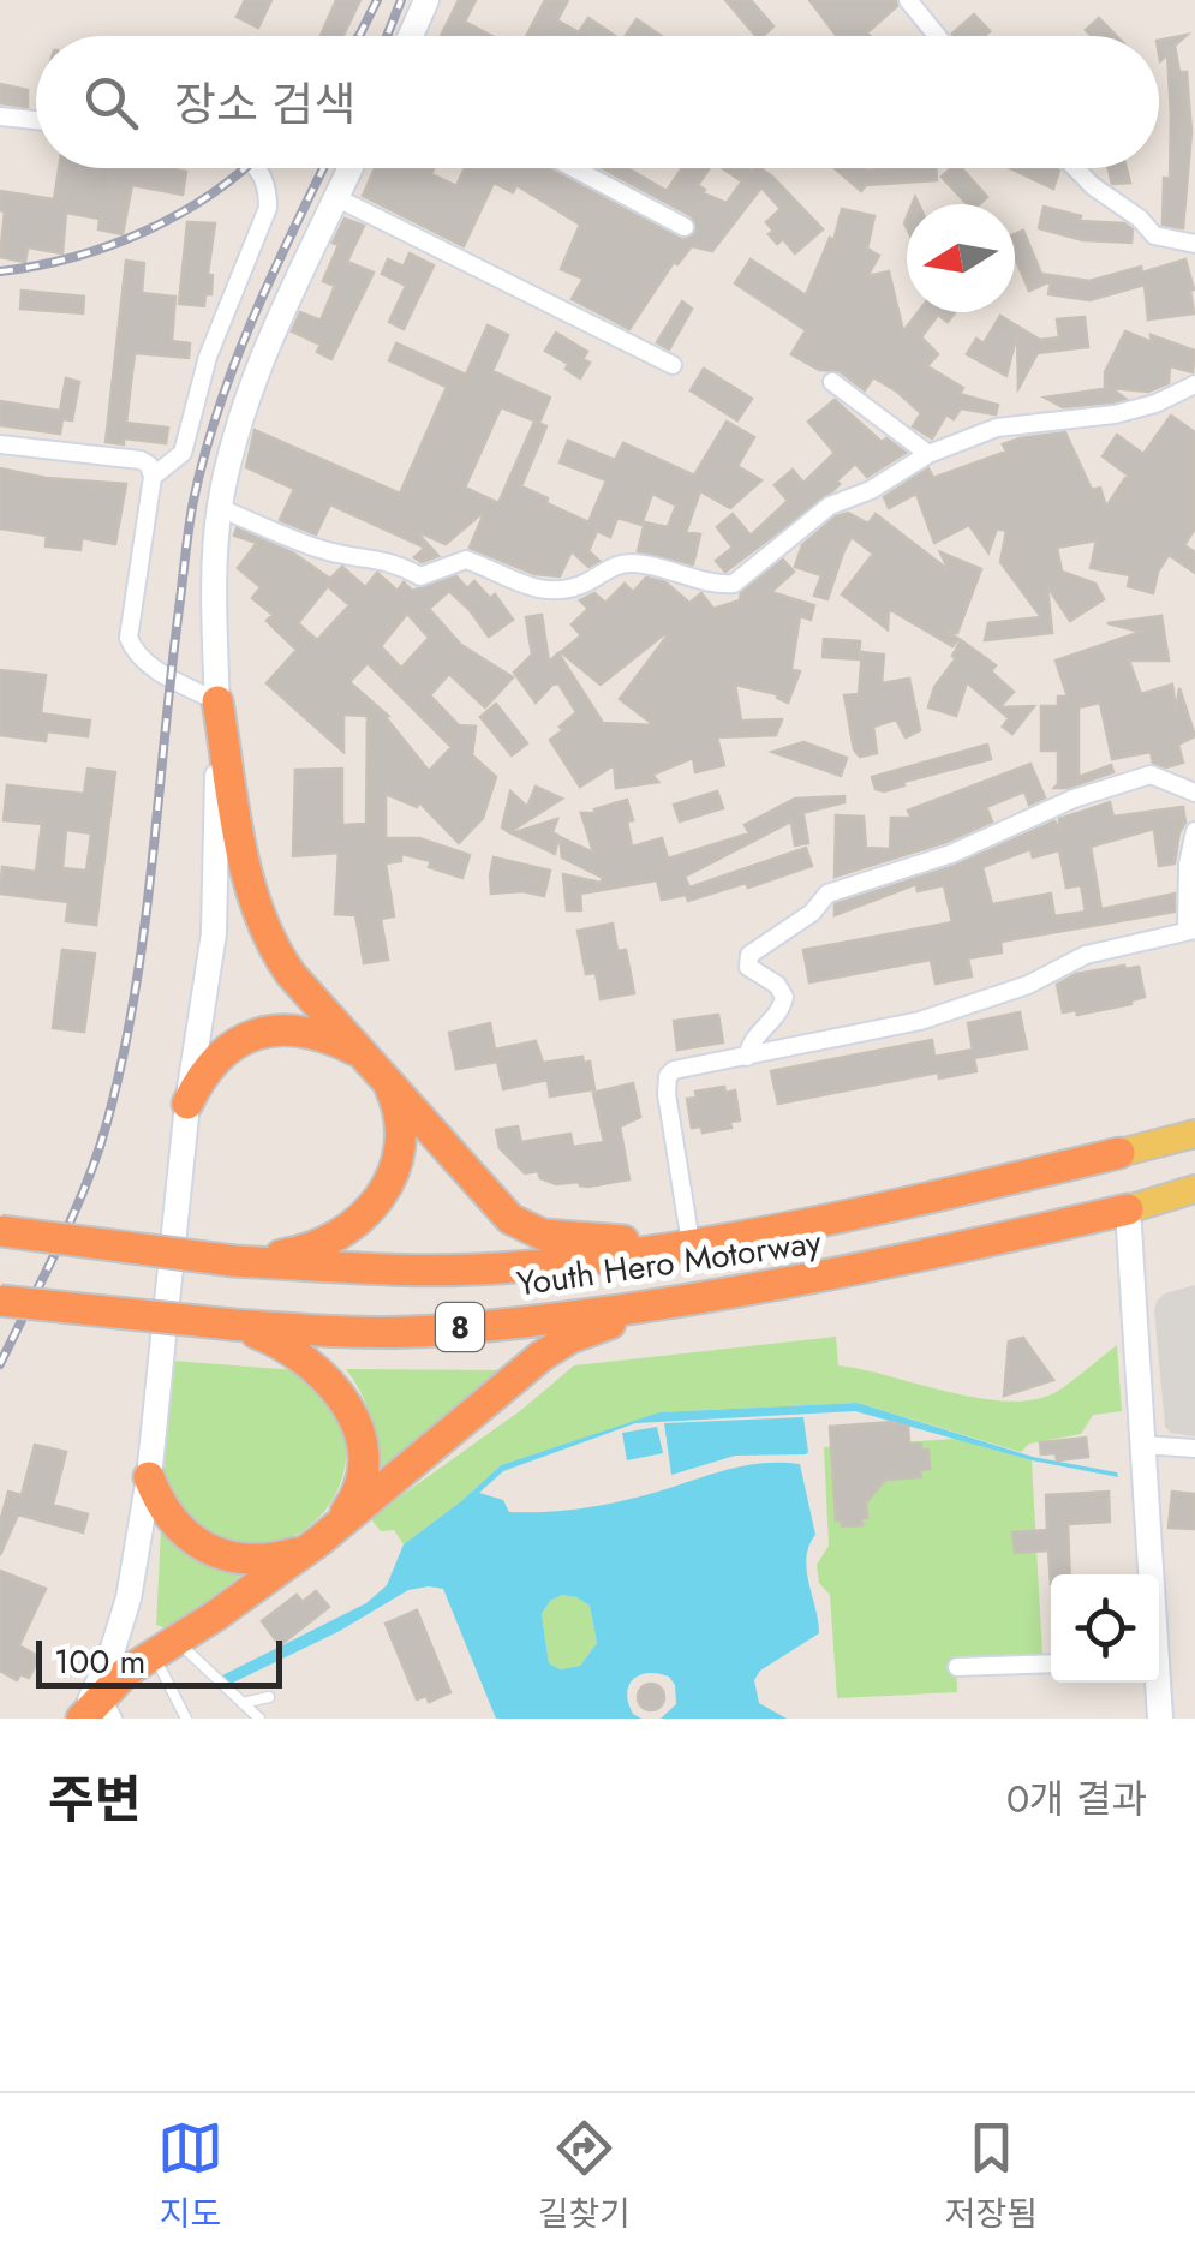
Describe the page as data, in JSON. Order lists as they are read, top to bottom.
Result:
{
  "streets": {
    "highway": ["Youth Hero Motorway", "8"]
  },
  "crossings": [
    ["Youth Hero Motorway", "8"]
  ],
  "scale_bar": "100 m",
  "north": "left",
  "page": {
    "search": "장소 검색",
    "scale": "100 m",
    "heading": ["주변", "0개 결과"],
    "nav": ["지도", "길찾기", "저장됨"]
  }
}
